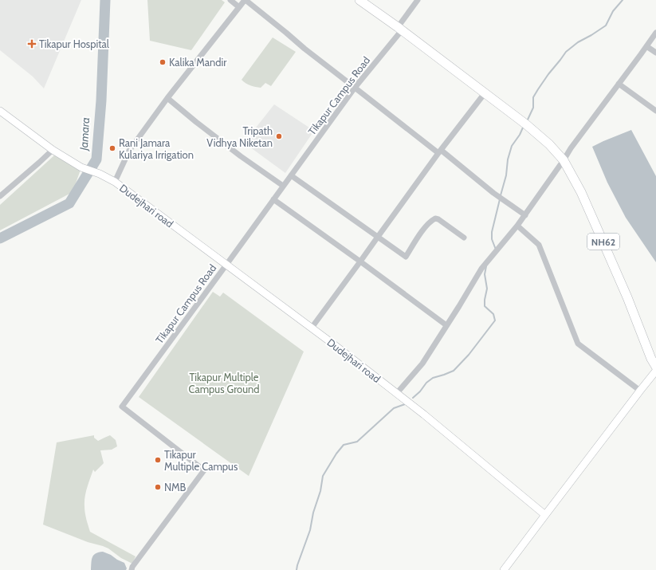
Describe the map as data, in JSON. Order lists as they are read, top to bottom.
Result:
{
  "streets": {
    "main road": ["NH62"],
    "street": ["Tikapur Campus Road", "Dudejhari road"]
  },
  "crossings": [
    ["Tikapur Campus Road", "Dudejhari road"],
    ["Tikapur Campus Road", "NH62"]
  ],
  "water": ["Jamara"],
  "parks": ["Tikapur Multiple Campus Ground"],
  "places": {
    "health": ["Tikapur Hospital"],
    "other": [
      "Kalika Mandir",
      "Tripath Vidhya Niketan",
      "Rani Jamara Kulariya Irrigation",
      "Tikapur Multiple Campus",
      "NMB"
    ]
  }
}
